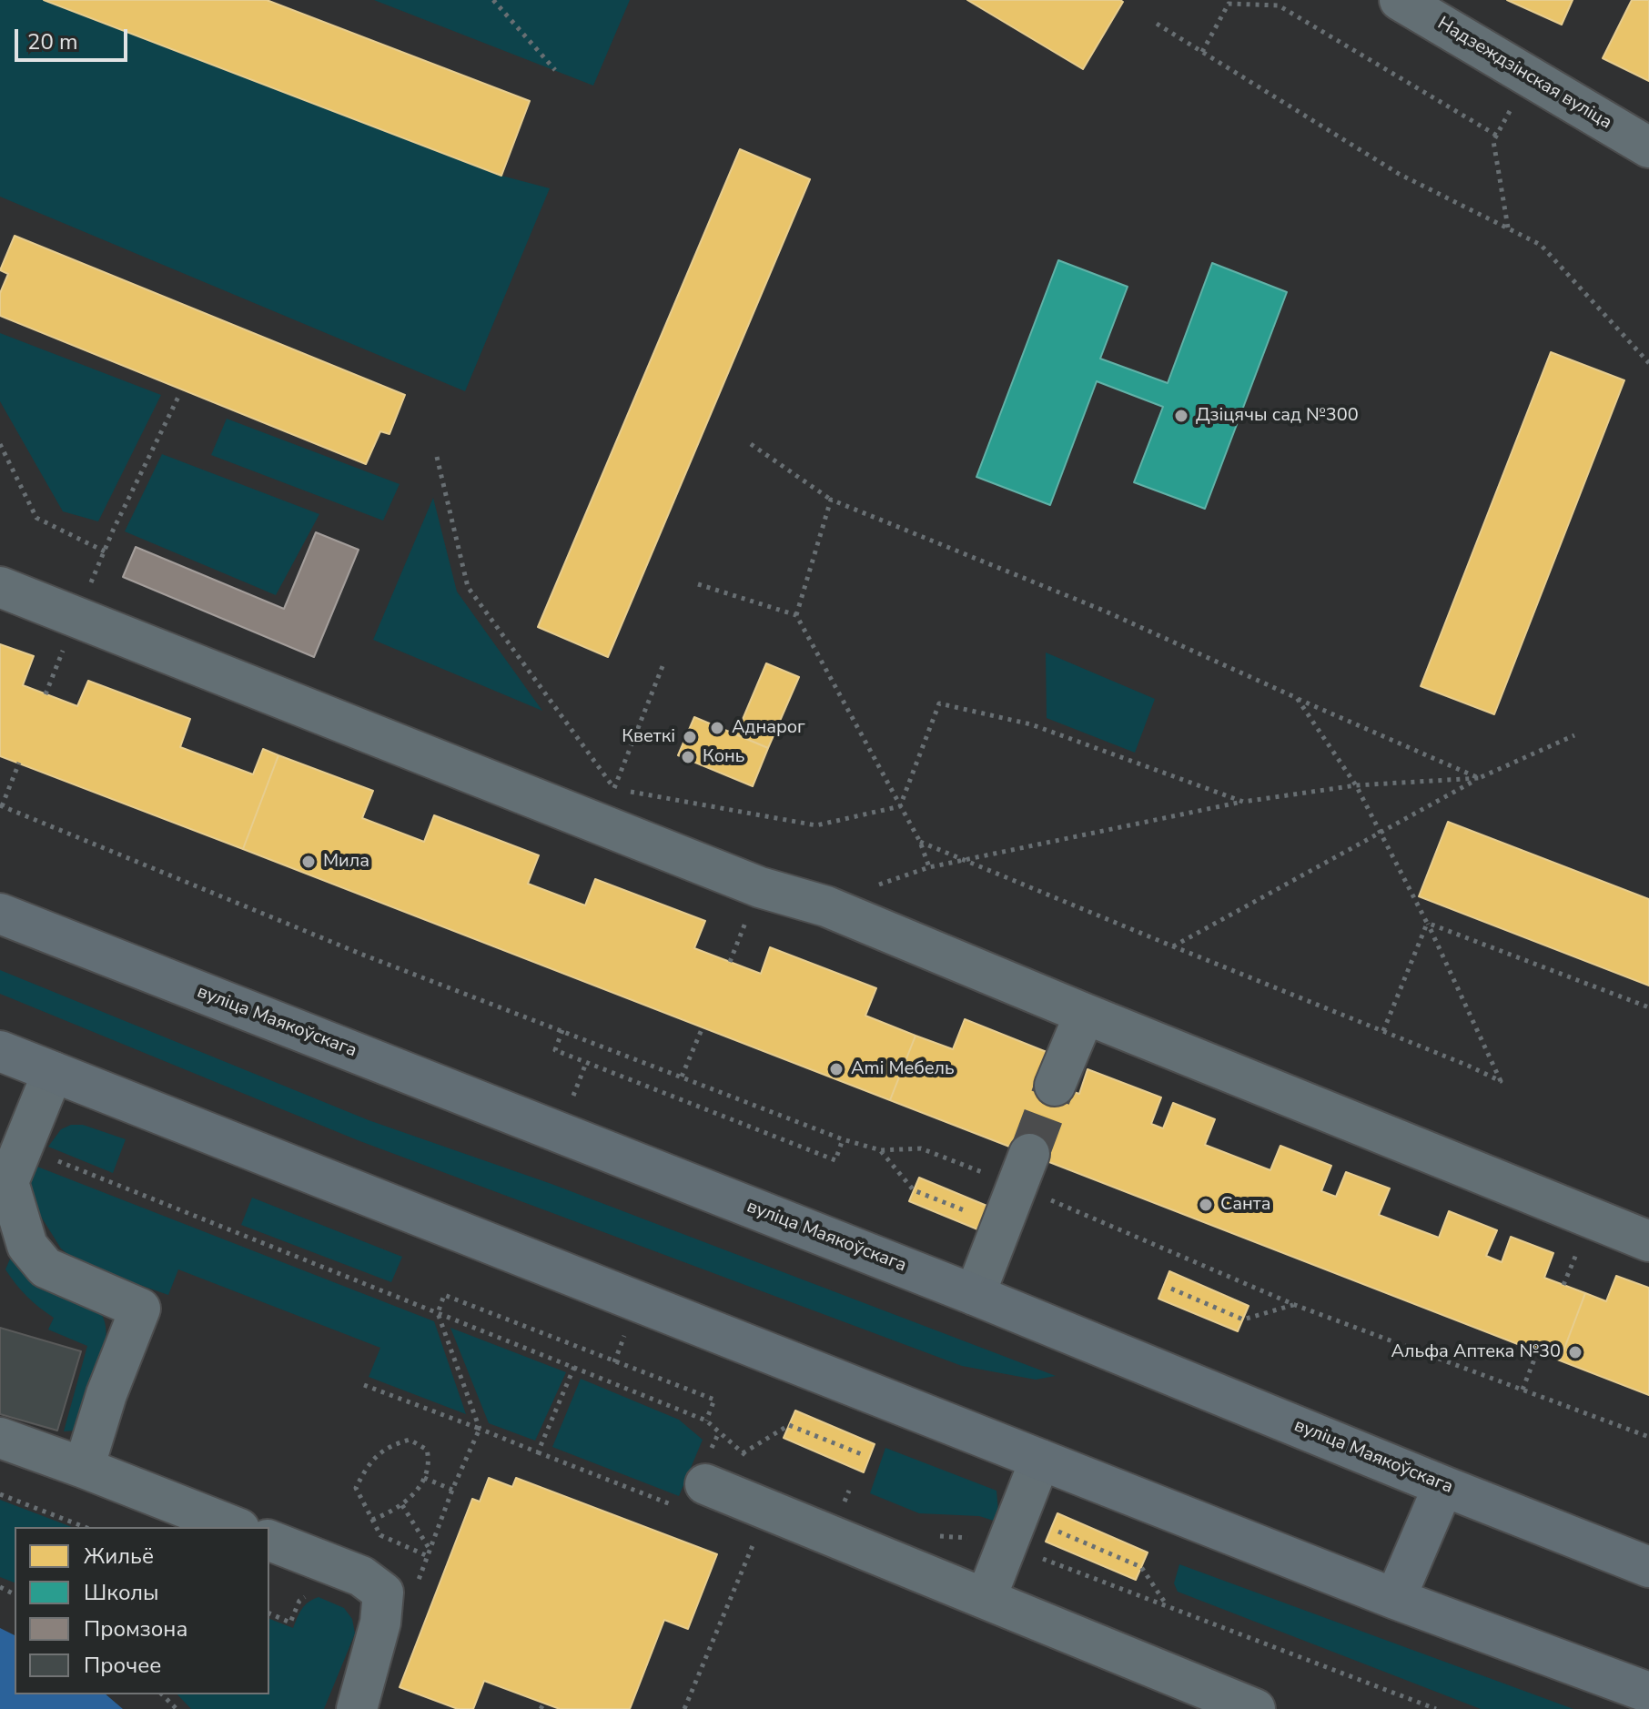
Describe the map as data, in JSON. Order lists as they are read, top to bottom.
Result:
{
  "streets": {
    "main road": ["вуліца Маякоўскага"],
    "street": ["Надзеждзінская вуліца"]
  },
  "places": [
    "Дзіцячы сад №300",
    "Аднарог",
    "Кветкі",
    "Конь",
    "Мила",
    "Ami Мебель",
    "Санта",
    "Альфа Аптека №30"
  ],
  "legend": [
    "Жильё",
    "Школы",
    "Промзона",
    "Прочее"
  ],
  "scale_bar": "20 m"
}
